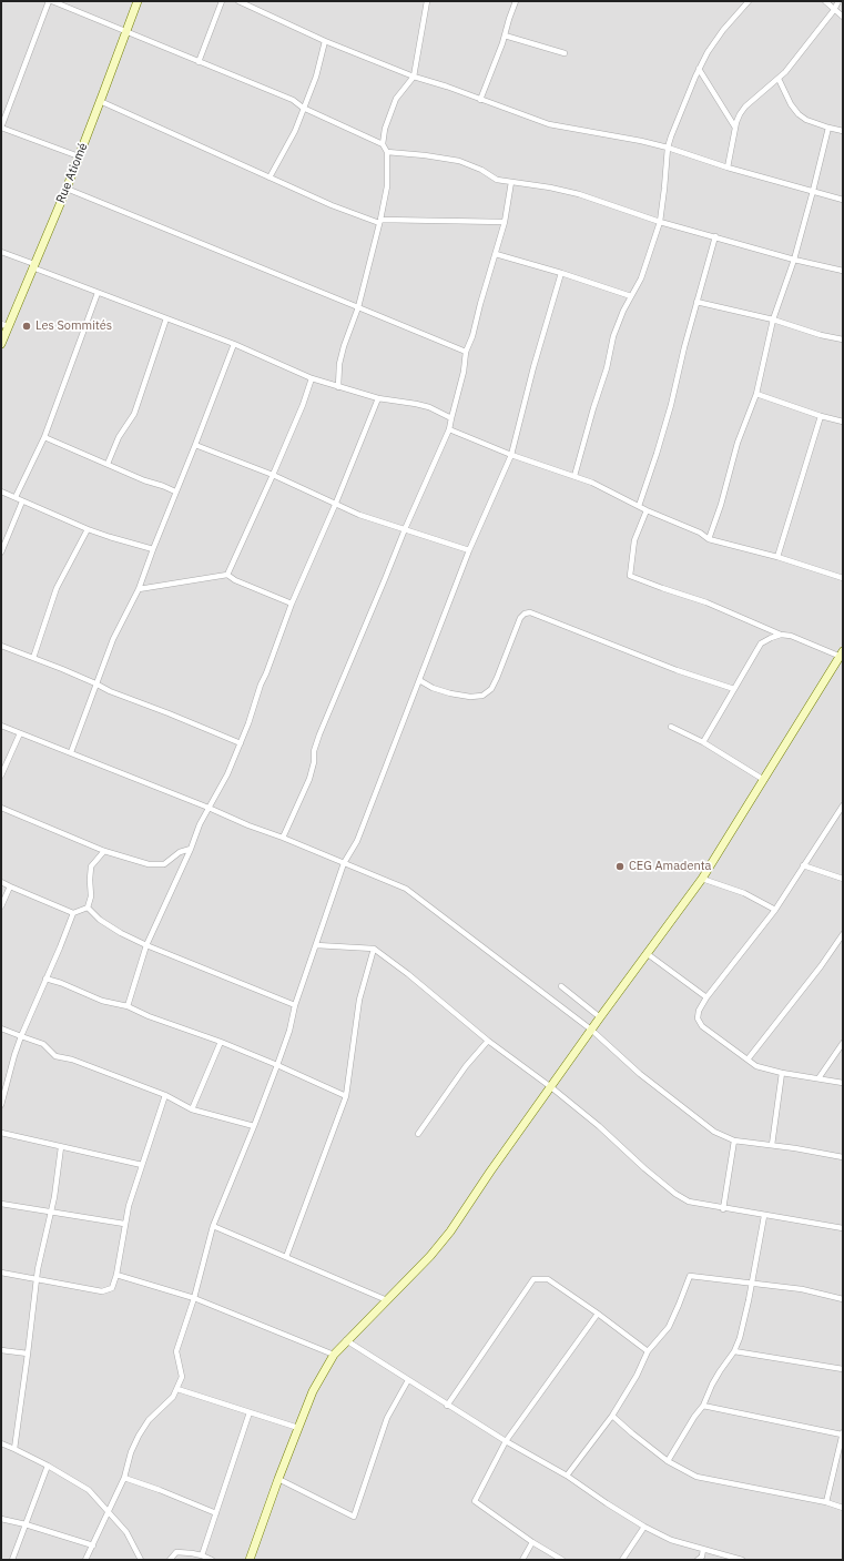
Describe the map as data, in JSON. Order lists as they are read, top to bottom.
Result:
{
  "streets": {
    "street": ["Rue Atiomé"]
  },
  "places": ["Les Sommités", "CEG Amadenta"]
}
